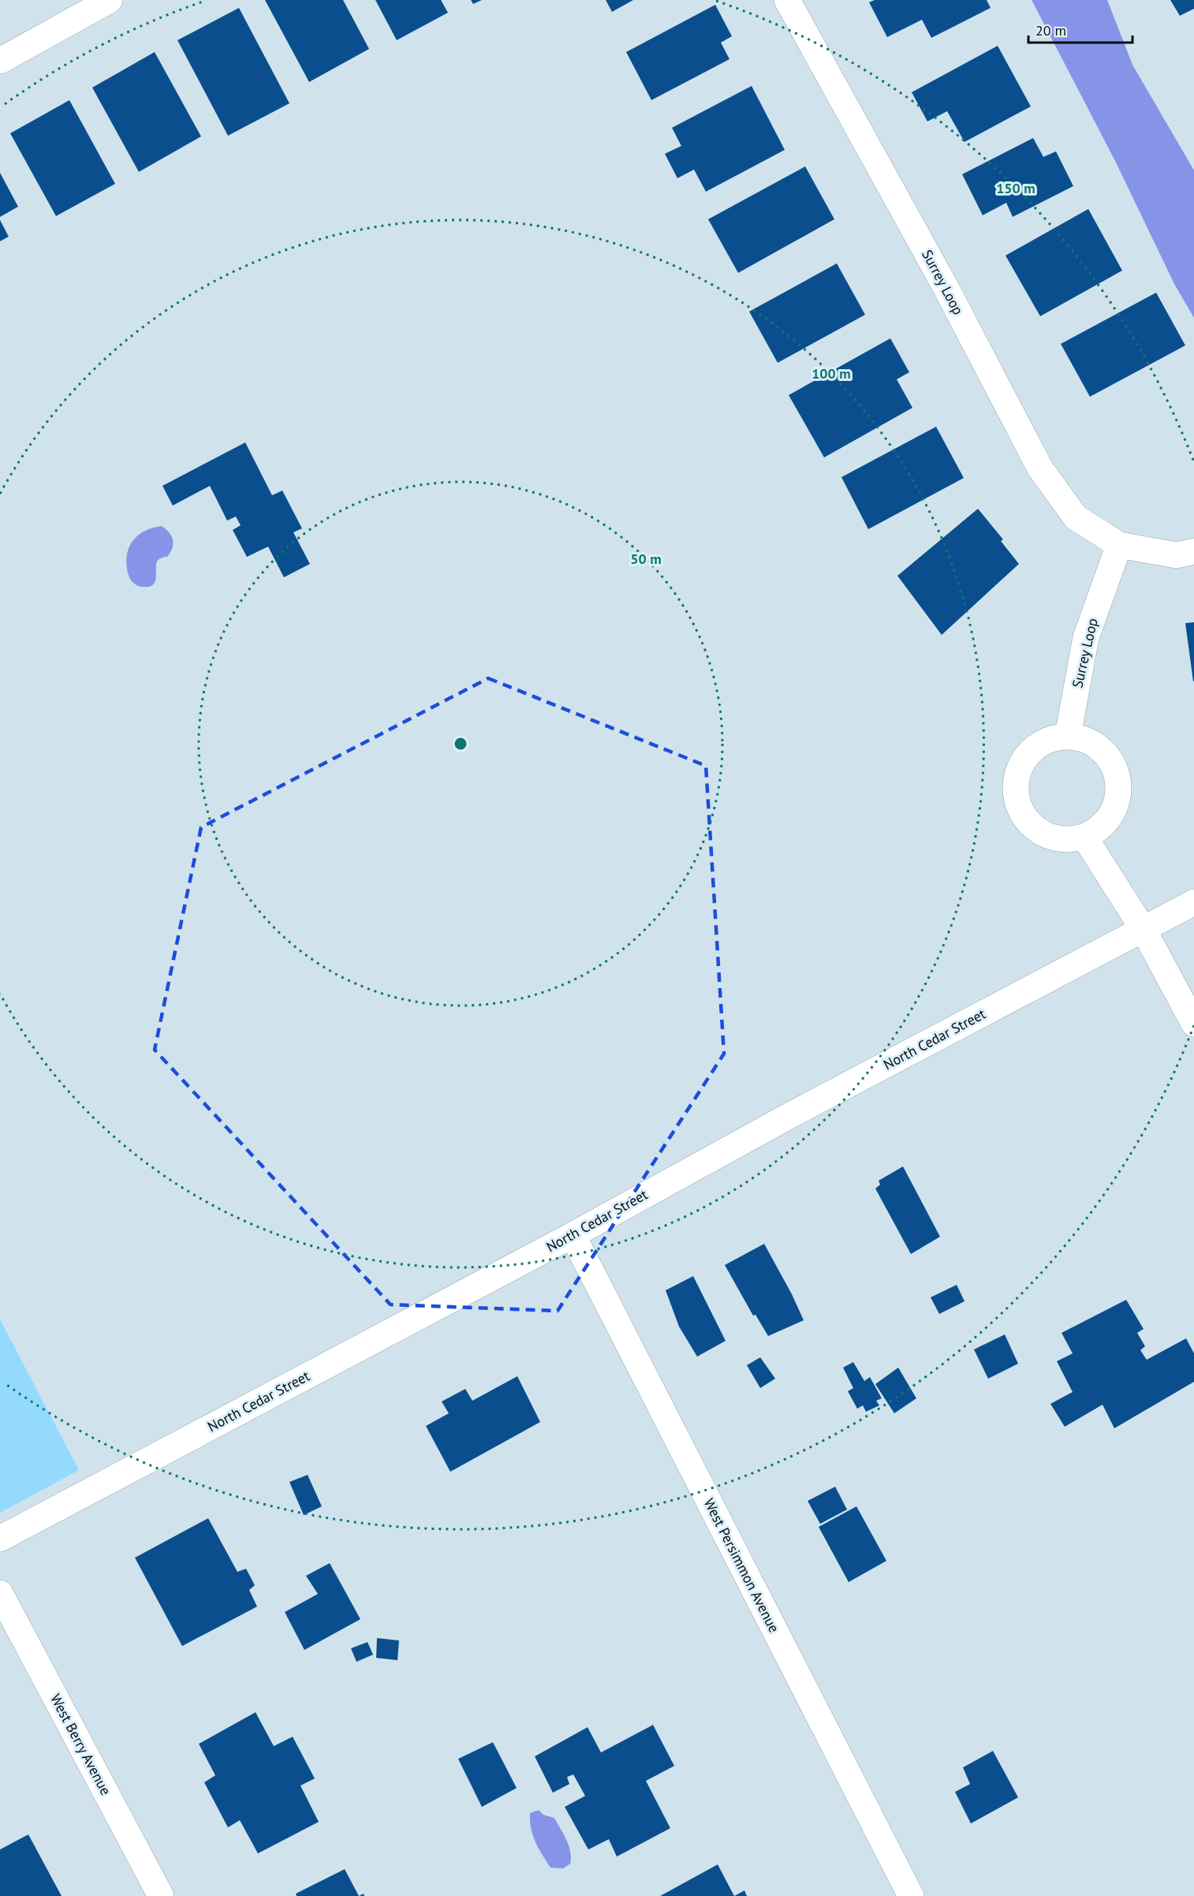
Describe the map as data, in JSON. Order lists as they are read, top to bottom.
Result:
{
  "streets": {
    "street": [
      "Surrey Loop",
      "North Cedar Street",
      "West Persimmon Avenue",
      "West Berry Avenue"
    ]
  },
  "crossings": [
    ["North Cedar Street", "West Persimmon Avenue"]
  ],
  "scale_bar": "20 m",
  "rings": ["150 m", "100 m", "50 m"]
}
